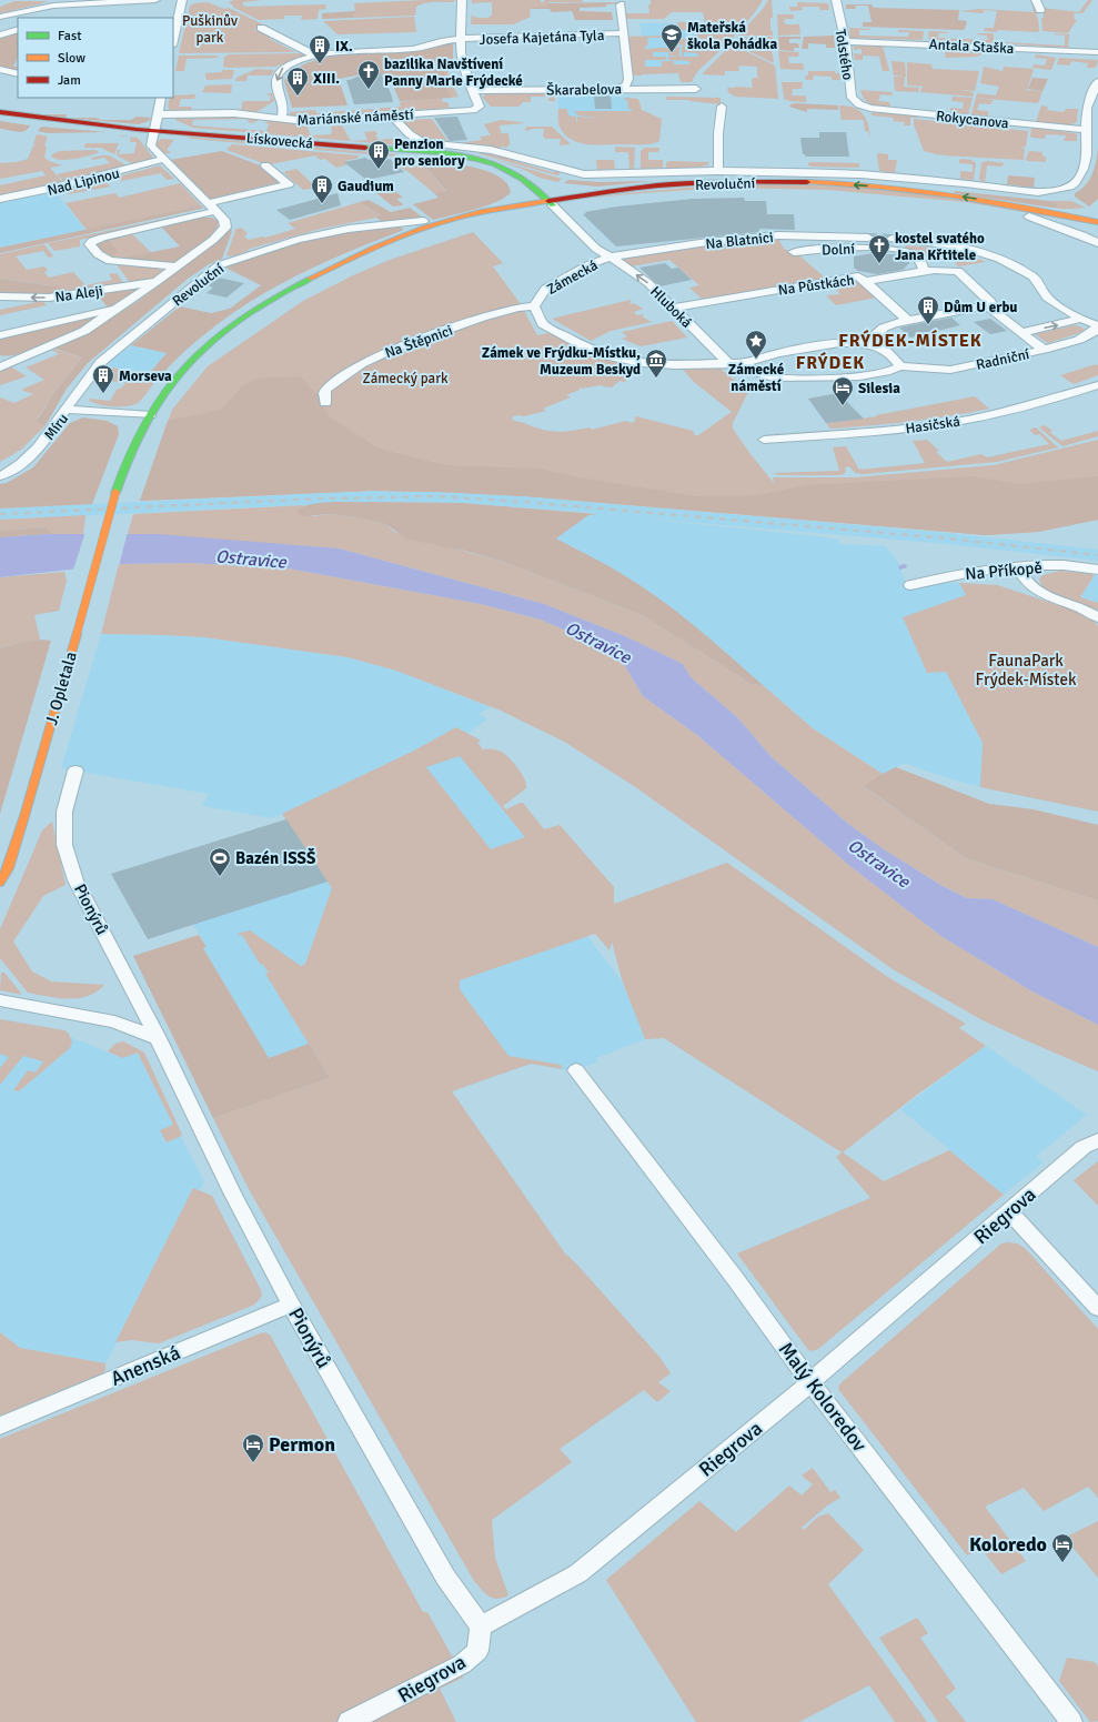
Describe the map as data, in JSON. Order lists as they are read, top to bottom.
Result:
{
  "streets": {
    "main road": ["Lískovecká", "Revoluční", "J. Opletala"],
    "street": [
      "Josefa Kajetána Tyla",
      "Antala Staška",
      "Tolstého",
      "Škarabelova",
      "Mariánské náměstí",
      "Rokycanova",
      "Nad Lipinou",
      "Na Blatnici",
      "Dolní",
      "Zámecká",
      "Na Půstkách",
      "Na Aleji",
      "Hluboká",
      "Na Štěpnici",
      "Radniční",
      "Hasičská",
      "Míru",
      "Na Příkopě",
      "Pionýrů",
      "Riegrova",
      "Anenská",
      "Malý Koloredov"
    ]
  },
  "crossings": [
    ["Josefa Kajetána Tyla", "Mariánské náměstí"],
    ["Antala Staška", "Tolstého"],
    ["Tolstého", "Rokycanova"],
    ["Škarabelova", "Mariánské náměstí"],
    ["Mariánské náměstí", "Revoluční"],
    ["Rokycanova", "Revoluční"],
    ["Lískovecká", "Revoluční"],
    ["Lískovecká", "Zámecká"],
    ["Lískovecká", "Na Aleji"],
    ["Nad Lipinou", "Na Aleji"],
    ["Revoluční", "Zámecká"],
    ["Revoluční", "Míru"],
    ["Revoluční", "J. Opletala"],
    ["Na Blatnici", "Zámecká"],
    ["Na Blatnici", "Hluboká"],
    ["Dolní", "Na Půstkách"],
    ["Zámecká", "Hluboká"],
    ["Zámecká", "Na Štěpnici"],
    ["Na Půstkách", "Hluboká"],
    ["Pionýrů", "Riegrova"],
    ["Pionýrů", "Anenská"],
    ["Riegrova", "Malý Koloredov"]
  ],
  "one_way": ["Hluboká"],
  "districts": ["FRÝDEK-MÍSTEK", "FRÝDEK"],
  "water": ["Ostravice"],
  "parks": ["Puškinův park", "Zámecký park", "FaunaPark Frýdek-Místek"],
  "places": {
    "school or university": ["Mateřská škola Pohádka"],
    "building": [
      "IX.",
      "XIII.",
      "Penzion pro seniory",
      "Gaudium",
      "Dům U erbu",
      "Morseva"
    ],
    "church": ["bazilika Navštívení Panny Marie Frýdecké", "kostel svatého Jana Křtitele"],
    "place": ["Zámecké náměstí"],
    "museum": ["Zámek ve Frýdku-Místku, Muzeum Beskyd"],
    "hotel": ["Silesia", "Permon", "Koloredo"],
    "sports": ["Bazén ISSŠ"]
  },
  "legend": ["Fast", "Slow", "Jam"]
}
